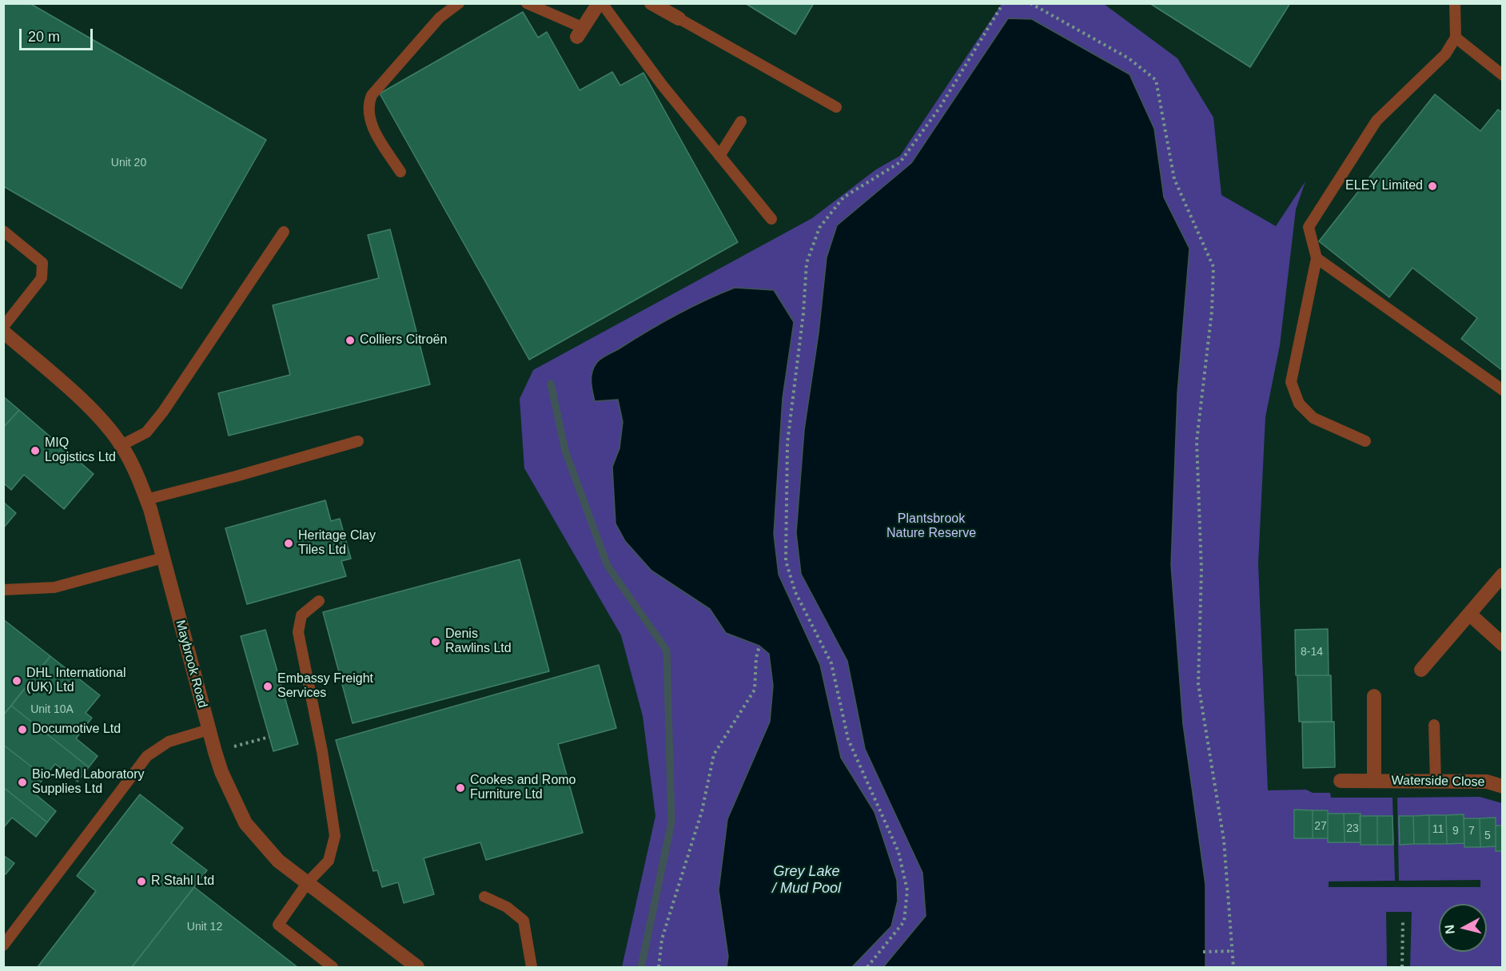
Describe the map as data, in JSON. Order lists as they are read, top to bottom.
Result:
{
  "streets": {
    "street": ["Maybrook Road", "Waterside Close"]
  },
  "water": ["Grey Lake / Mud Pool"],
  "parks": ["Plantsbrook Nature Reserve"],
  "places": [
    "ELEY Limited",
    "Colliers Citroën",
    "MIQ Logistics Ltd",
    "Heritage Clay Tiles Ltd",
    "Denis Rawlins Ltd",
    "DHL International (UK) Ltd",
    "Embassy Freight Services",
    "Documotive Ltd",
    "Bio-Med Laboratory Supplies Ltd",
    "Cookes and Romo Furniture Ltd",
    "R Stahl Ltd"
  ],
  "house_numbers": [
    "Unit 20",
    "8-14",
    "Unit 10A",
    "27",
    "23",
    "11",
    "9",
    "7",
    "5",
    "Unit 12"
  ],
  "scale_bar": "20 m",
  "north": "left"
}
